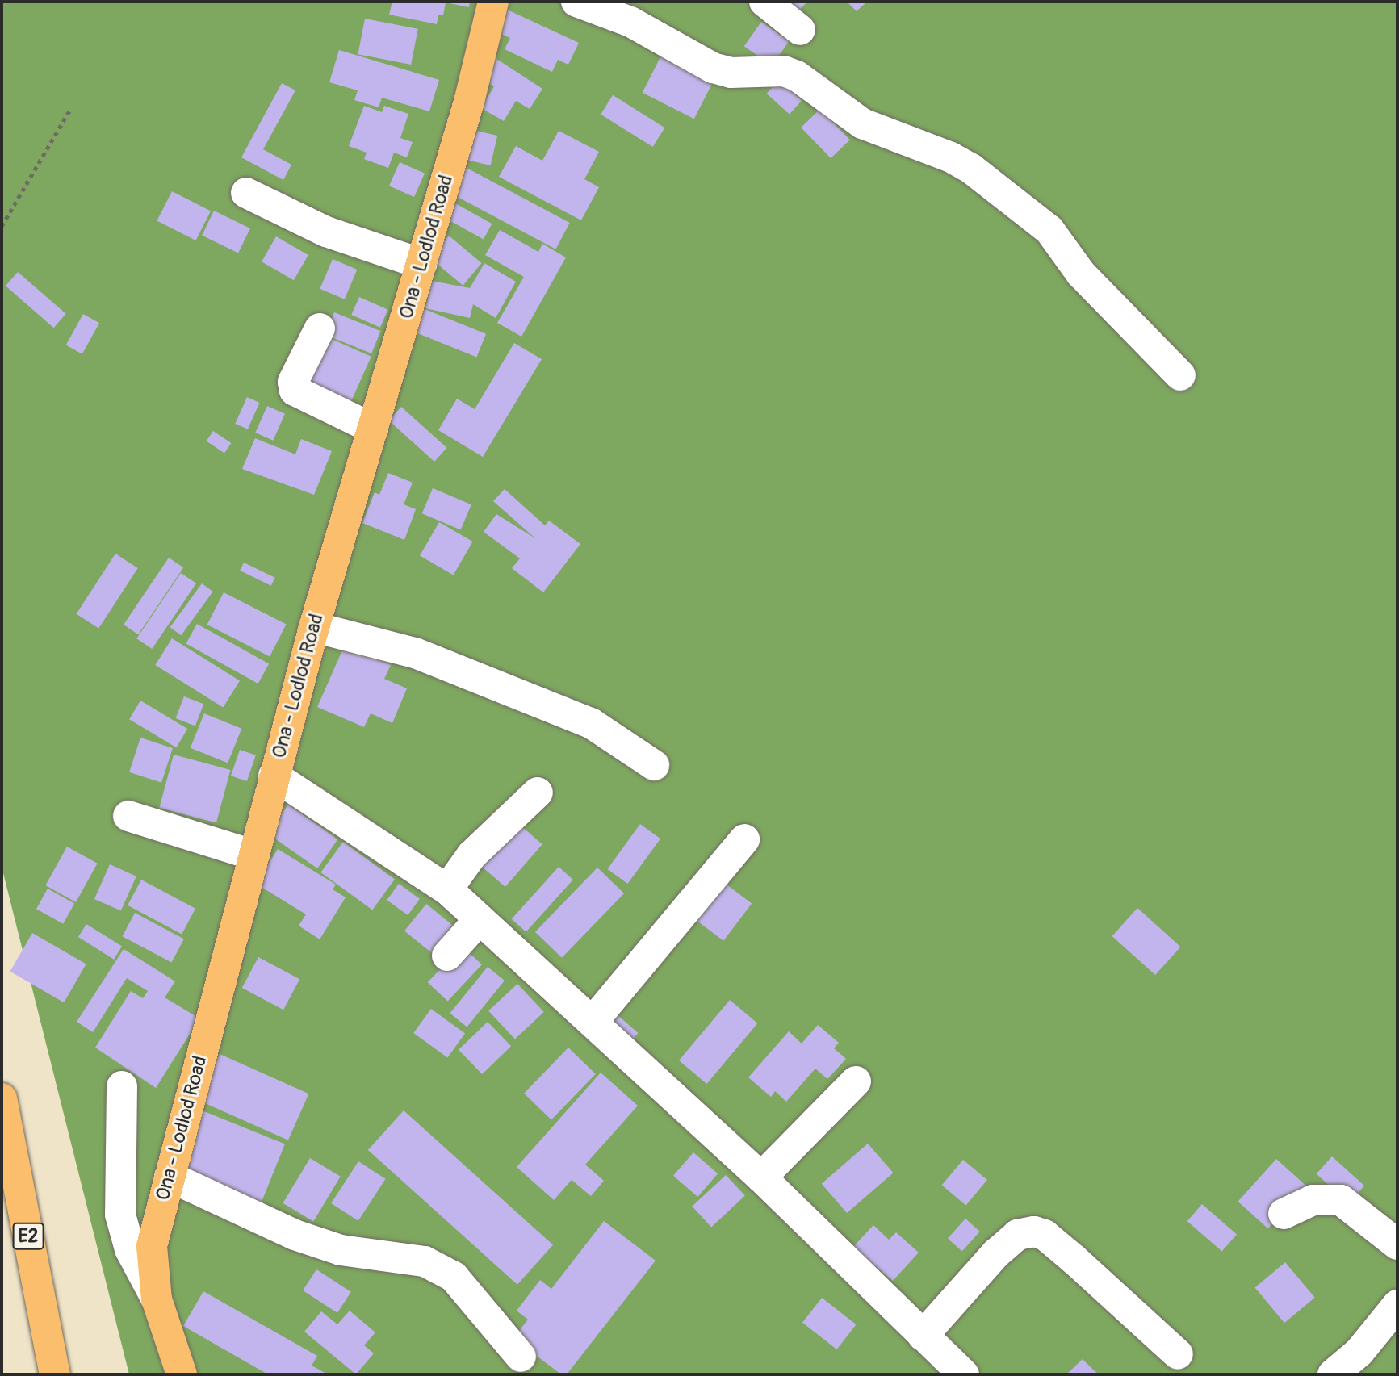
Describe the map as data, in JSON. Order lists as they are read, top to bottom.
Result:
{
  "streets": {
    "main road": ["Ona - Lodlod Road", "E2"]
  }
}
